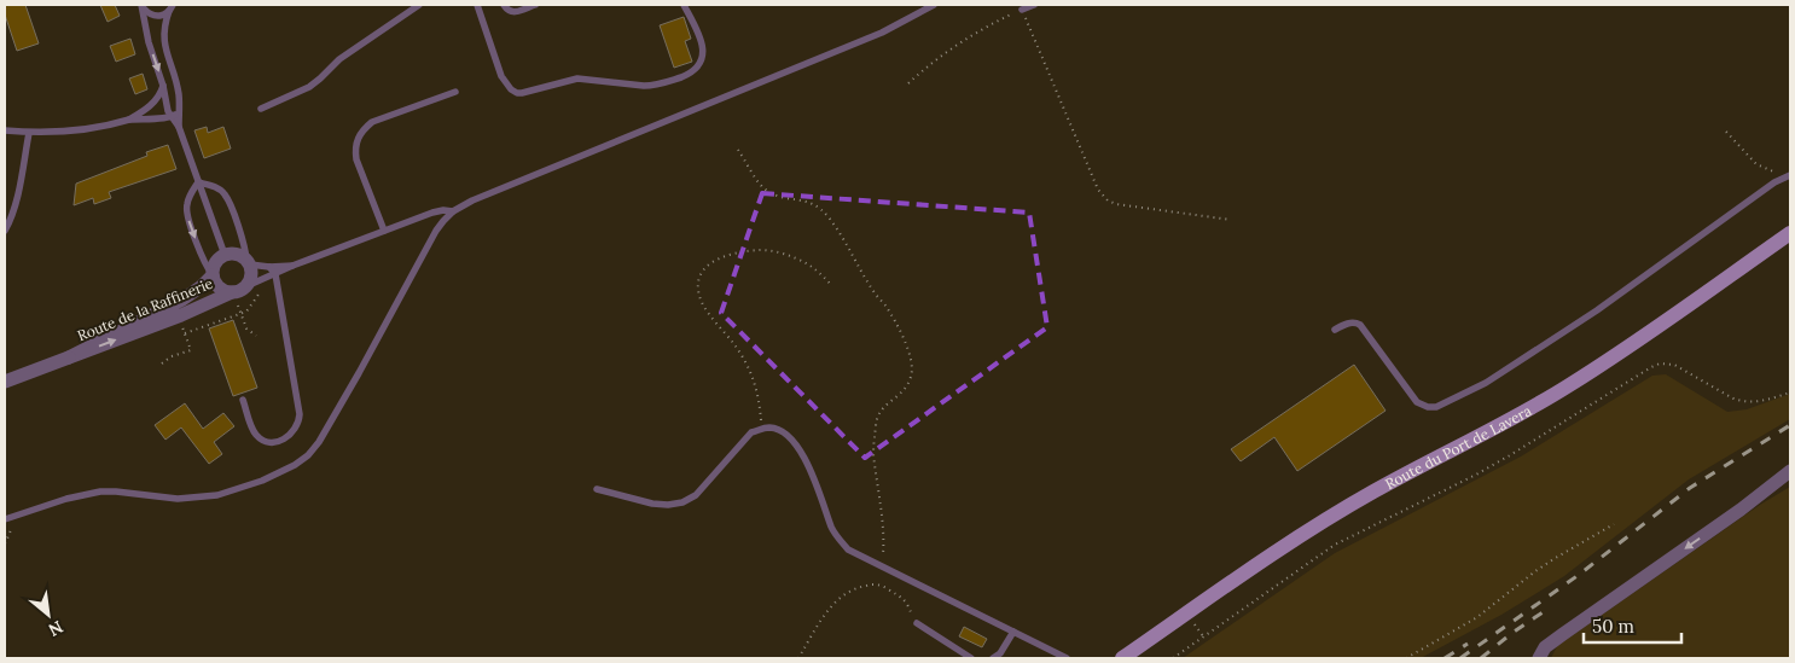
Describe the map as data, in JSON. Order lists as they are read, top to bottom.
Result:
{
  "streets": {
    "street": ["Route de la Raffinerie", "Route du Port de Lavera"]
  },
  "scale_bar": "50 m",
  "north": "bottom right"
}
